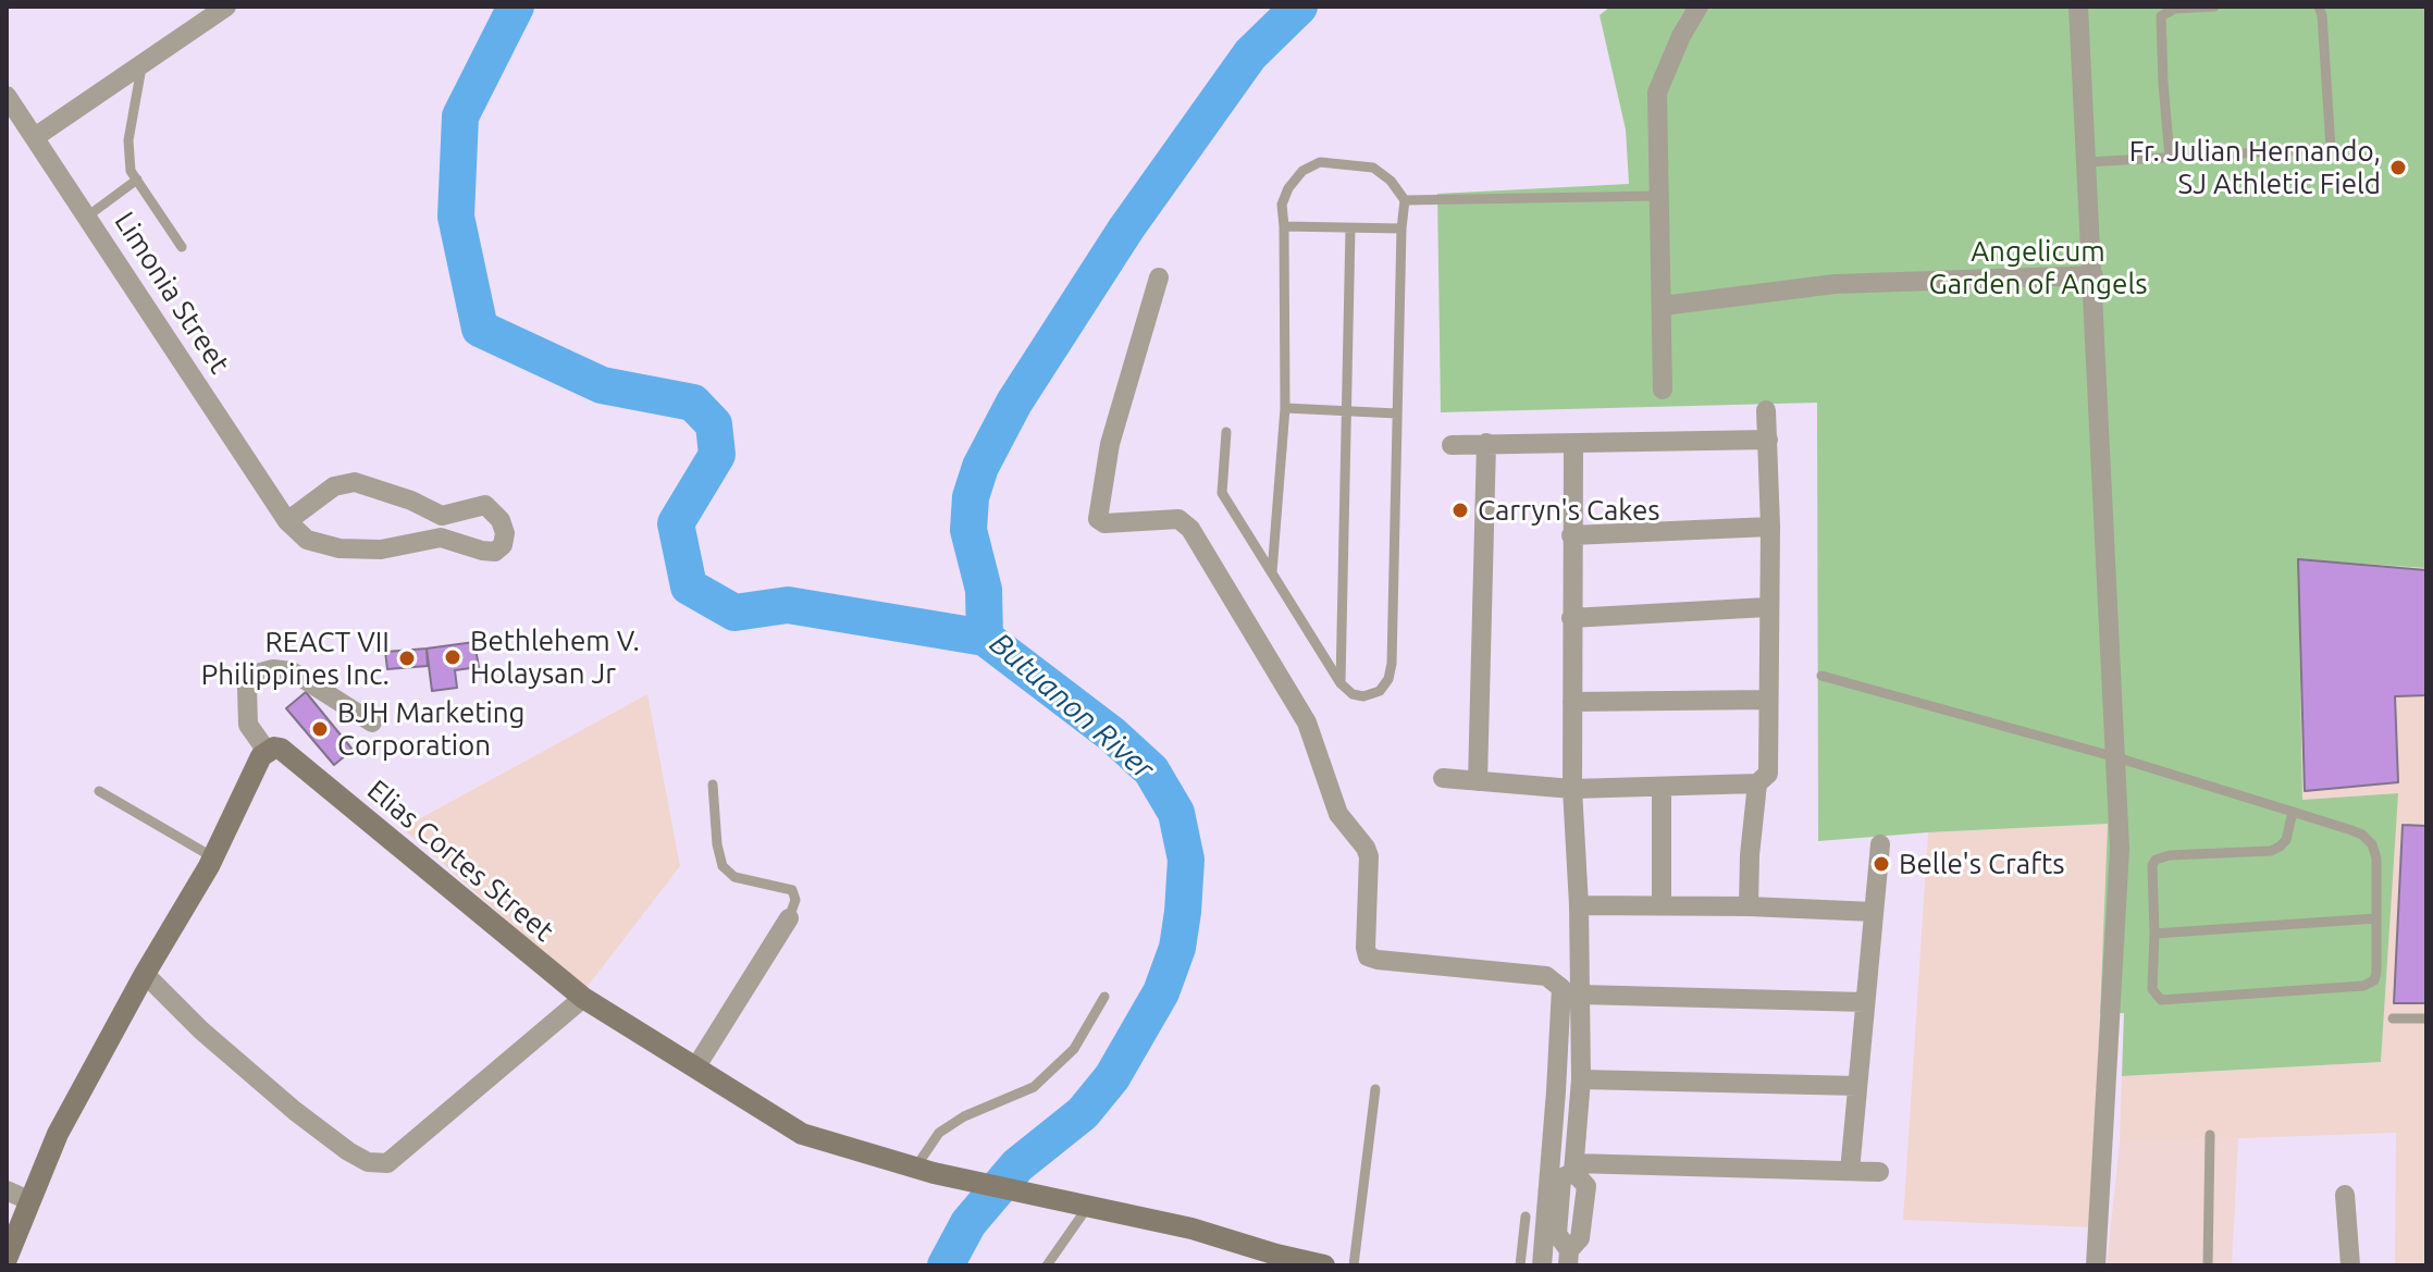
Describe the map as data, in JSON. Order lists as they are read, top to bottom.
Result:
{
  "streets": {
    "street": ["Limonia Street", "Elias Cortes Street"]
  },
  "water": ["Butuanon River"],
  "parks": ["Angelicum Garden of Angels"],
  "places": [
    "Fr. Julian Hernando, SJ Athletic Field",
    "Carryn's Cakes",
    "Bethlehem V. Holaysan Jr",
    "REACT VII Philippines Inc.",
    "BJH Marketing Corporation",
    "Belle's Crafts"
  ]
}
